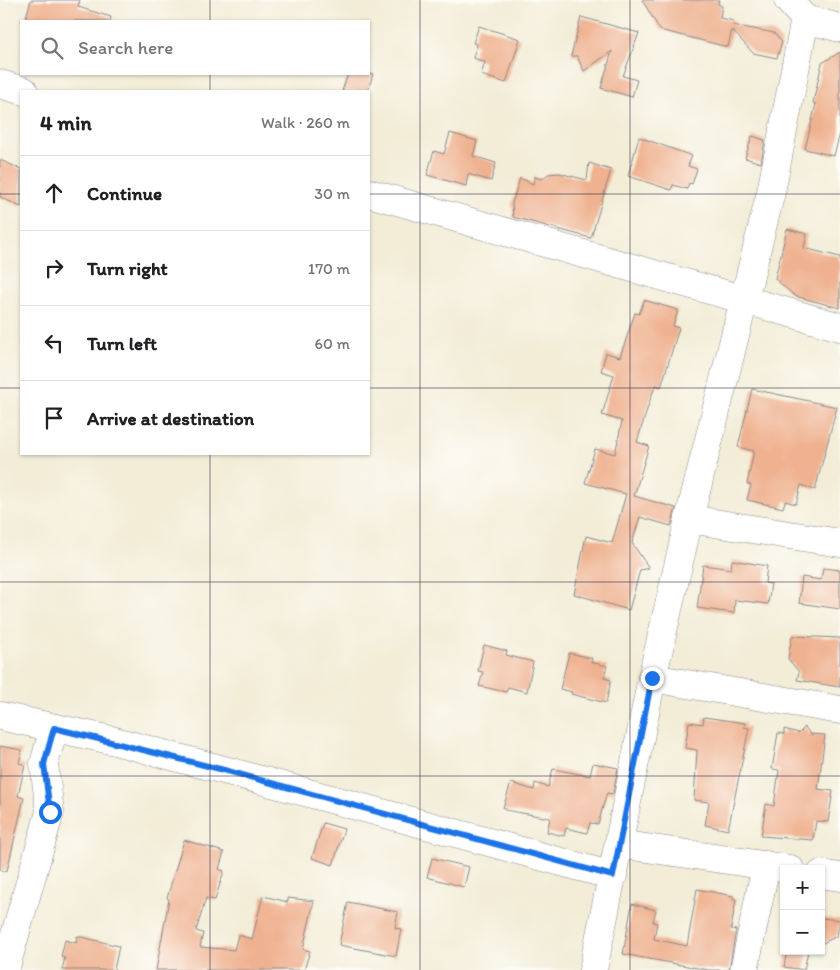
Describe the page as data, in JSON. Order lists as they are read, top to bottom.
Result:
{
  "page": {
    "search": "Search here",
    "heading": ["4 min", "Walk · 260 m"],
    "list": [
      ["Continue", "30 m"],
      ["Turn right", "170 m"],
      ["Turn left", "60 m"],
      "Arrive at destination"
    ],
    "map_buttons": ["+", "−"]
  }
}
